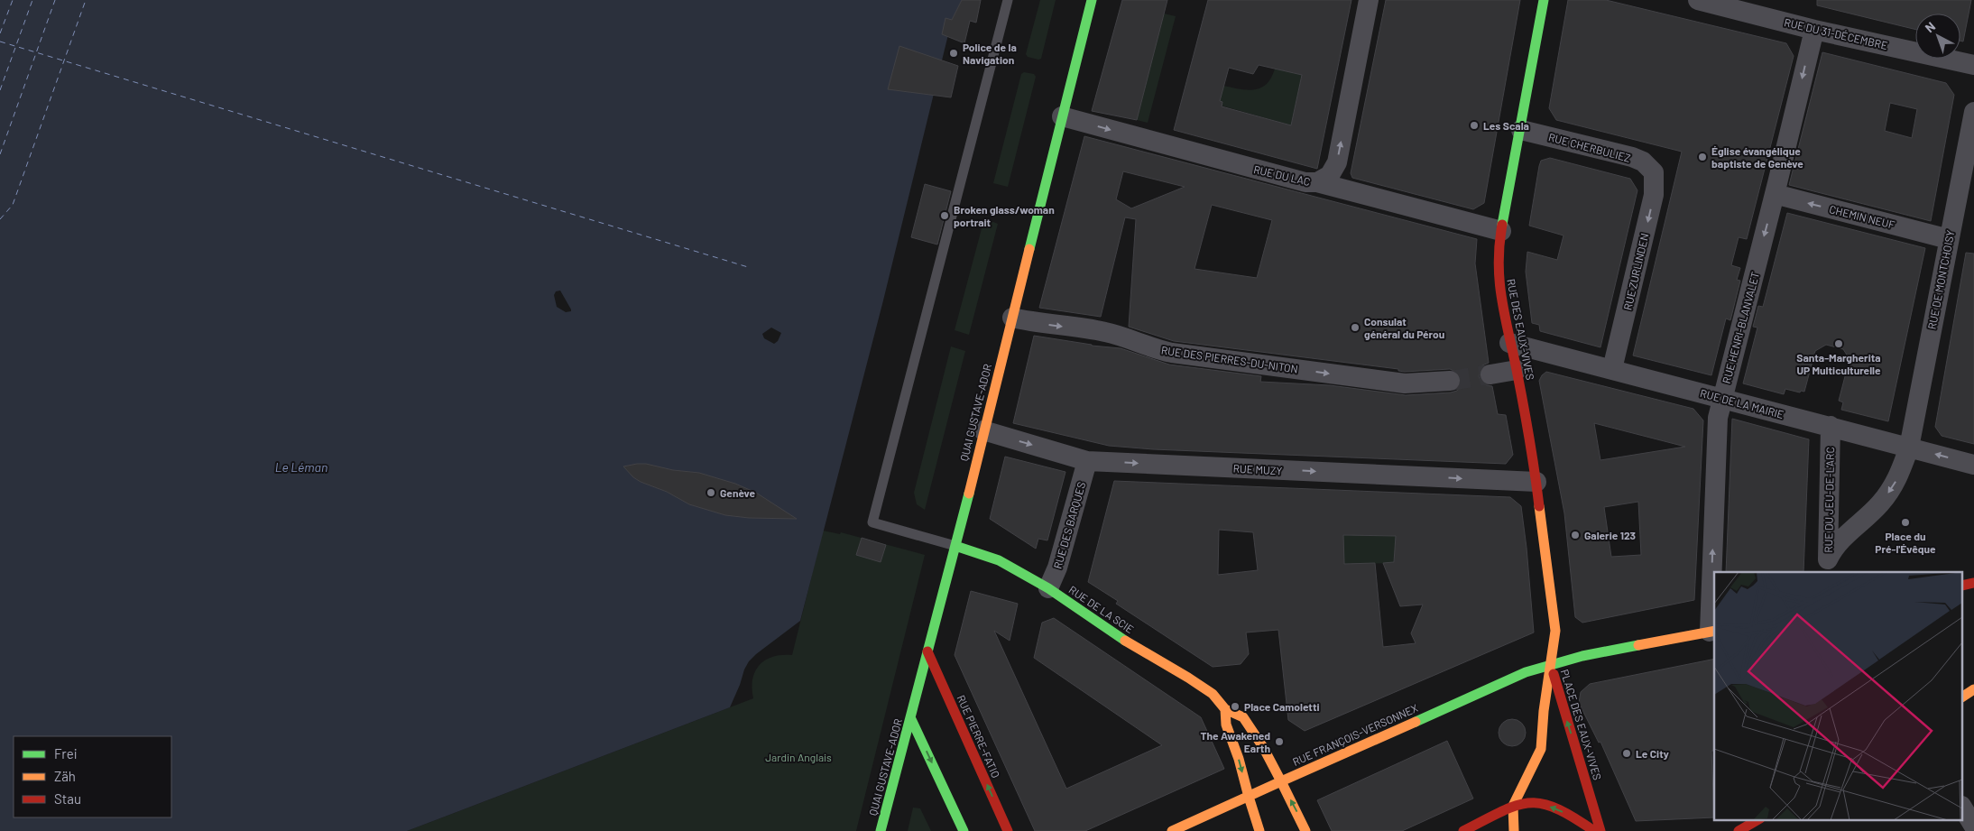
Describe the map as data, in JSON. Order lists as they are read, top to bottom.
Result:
{
  "streets": {
    "main road": [
      "RUE DES EAUX-VIVES",
      "QUAI GUSTAVE-ADOR",
      "RUE DE LA SCIE",
      "PLACE DES EAUX-VIVES",
      "RUE FRANÇOIS-VERSONNEX",
      "RUE PIERRE-FATIO"
    ],
    "street": [
      "RUE DU 31-DÉCEMBRE",
      "RUE CHERBULIEZ",
      "RUE DU LAC",
      "CHEMIN NEUF",
      "RUE ZURLINDEN",
      "RUE DE MONTCHOISY",
      "RUE HENRI-BLANVALET",
      "RUE DES PIERRES-DU-NITON",
      "RUE DE LA MAIRIE",
      "RUE MUZY",
      "RUE DU JEU-DE-L'ARC",
      "RUE DES BARQUES"
    ]
  },
  "crossings": [
    ["RUE DU 31-DÉCEMBRE", "RUE HENRI-BLANVALET"],
    ["RUE CHERBULIEZ", "RUE ZURLINDEN"],
    ["RUE CHERBULIEZ", "RUE DES EAUX-VIVES"],
    ["RUE DU LAC", "RUE DES EAUX-VIVES"],
    ["RUE DU LAC", "QUAI GUSTAVE-ADOR"],
    ["CHEMIN NEUF", "RUE DE MONTCHOISY"],
    ["CHEMIN NEUF", "RUE HENRI-BLANVALET"],
    ["RUE ZURLINDEN", "RUE DE LA MAIRIE"],
    ["RUE DE MONTCHOISY", "RUE DE LA MAIRIE"],
    ["RUE HENRI-BLANVALET", "RUE DE LA MAIRIE"],
    ["RUE HENRI-BLANVALET", "RUE FRANÇOIS-VERSONNEX"],
    ["RUE DES EAUX-VIVES", "RUE DE LA MAIRIE"],
    ["RUE DES EAUX-VIVES", "RUE MUZY"],
    ["RUE DES EAUX-VIVES", "PLACE DES EAUX-VIVES"],
    ["RUE DES EAUX-VIVES", "RUE FRANÇOIS-VERSONNEX"],
    ["RUE DES PIERRES-DU-NITON", "QUAI GUSTAVE-ADOR"],
    ["RUE DE LA MAIRIE", "RUE DU JEU-DE-L'ARC"],
    ["QUAI GUSTAVE-ADOR", "RUE MUZY"],
    ["QUAI GUSTAVE-ADOR", "RUE DE LA SCIE"],
    ["QUAI GUSTAVE-ADOR", "RUE PIERRE-FATIO"],
    ["RUE MUZY", "RUE DES BARQUES"],
    ["RUE DES BARQUES", "RUE DE LA SCIE"],
    ["PLACE DES EAUX-VIVES", "RUE FRANÇOIS-VERSONNEX"]
  ],
  "one_way": [
    "RUE DU LAC",
    "CHEMIN NEUF",
    "RUE ZURLINDEN",
    "RUE DES PIERRES-DU-NITON",
    "RUE MUZY",
    "PLACE DES EAUX-VIVES"
  ],
  "water": ["Le Léman"],
  "parks": ["Jardin Anglais"],
  "places": [
    "Police de la Navigation",
    "Les Scala",
    "Église évangélique baptiste de Genève",
    "Broken glass/woman portrait",
    "Consulat général du Pérou",
    "Santa-Margherita UP Multiculturelle",
    "Genève",
    "Place du Pré-l'Évêque",
    "Galerie 123",
    "Place Camoletti",
    "The Awakened Earth",
    "Le City"
  ],
  "legend": ["Frei", "Zäh", "Stau"],
  "north": "top left"
}
